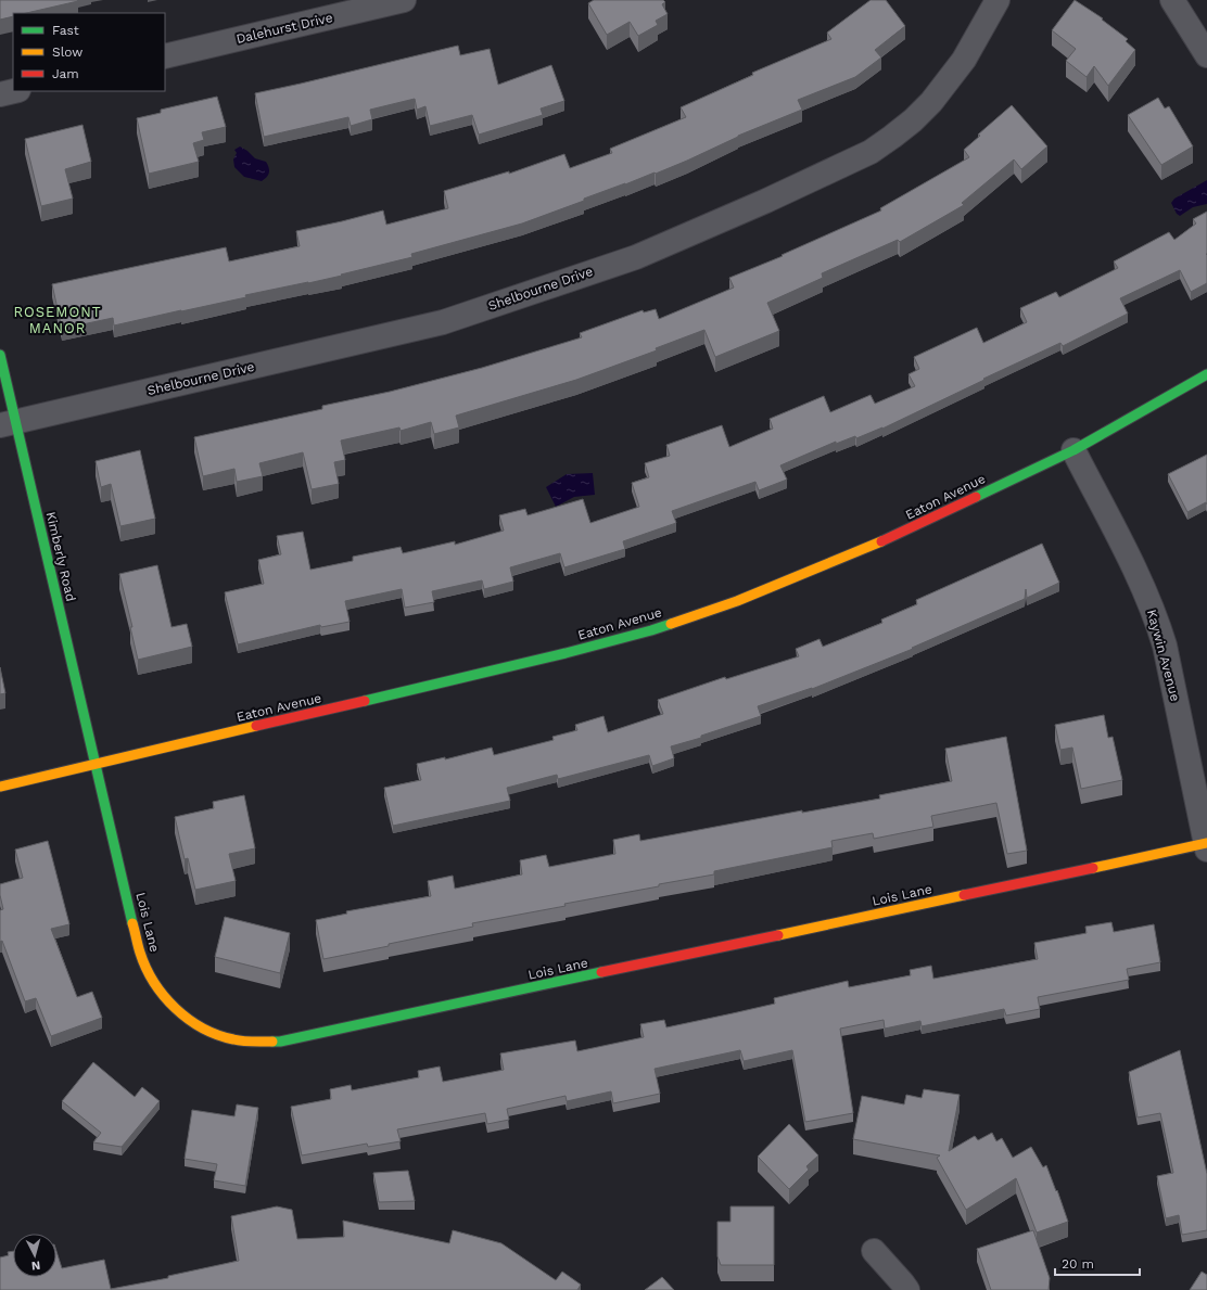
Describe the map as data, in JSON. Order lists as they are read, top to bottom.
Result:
{
  "streets": {
    "street": [
      "Dalehurst Drive",
      "Shelbourne Drive",
      "Eaton Avenue",
      "Kimberly Road",
      "Kaywin Avenue",
      "Lois Lane"
    ]
  },
  "crossings": [
    ["Shelbourne Drive", "Kimberly Road"],
    ["Eaton Avenue", "Kimberly Road"],
    ["Eaton Avenue", "Kaywin Avenue"],
    ["Eaton Avenue", "Lois Lane"],
    ["Kimberly Road", "Lois Lane"],
    ["Kaywin Avenue", "Lois Lane"]
  ],
  "districts": ["ROSEMONT MANOR"],
  "legend": ["Fast", "Slow", "Jam"],
  "scale_bar": "20 m",
  "north": "bottom"
}
